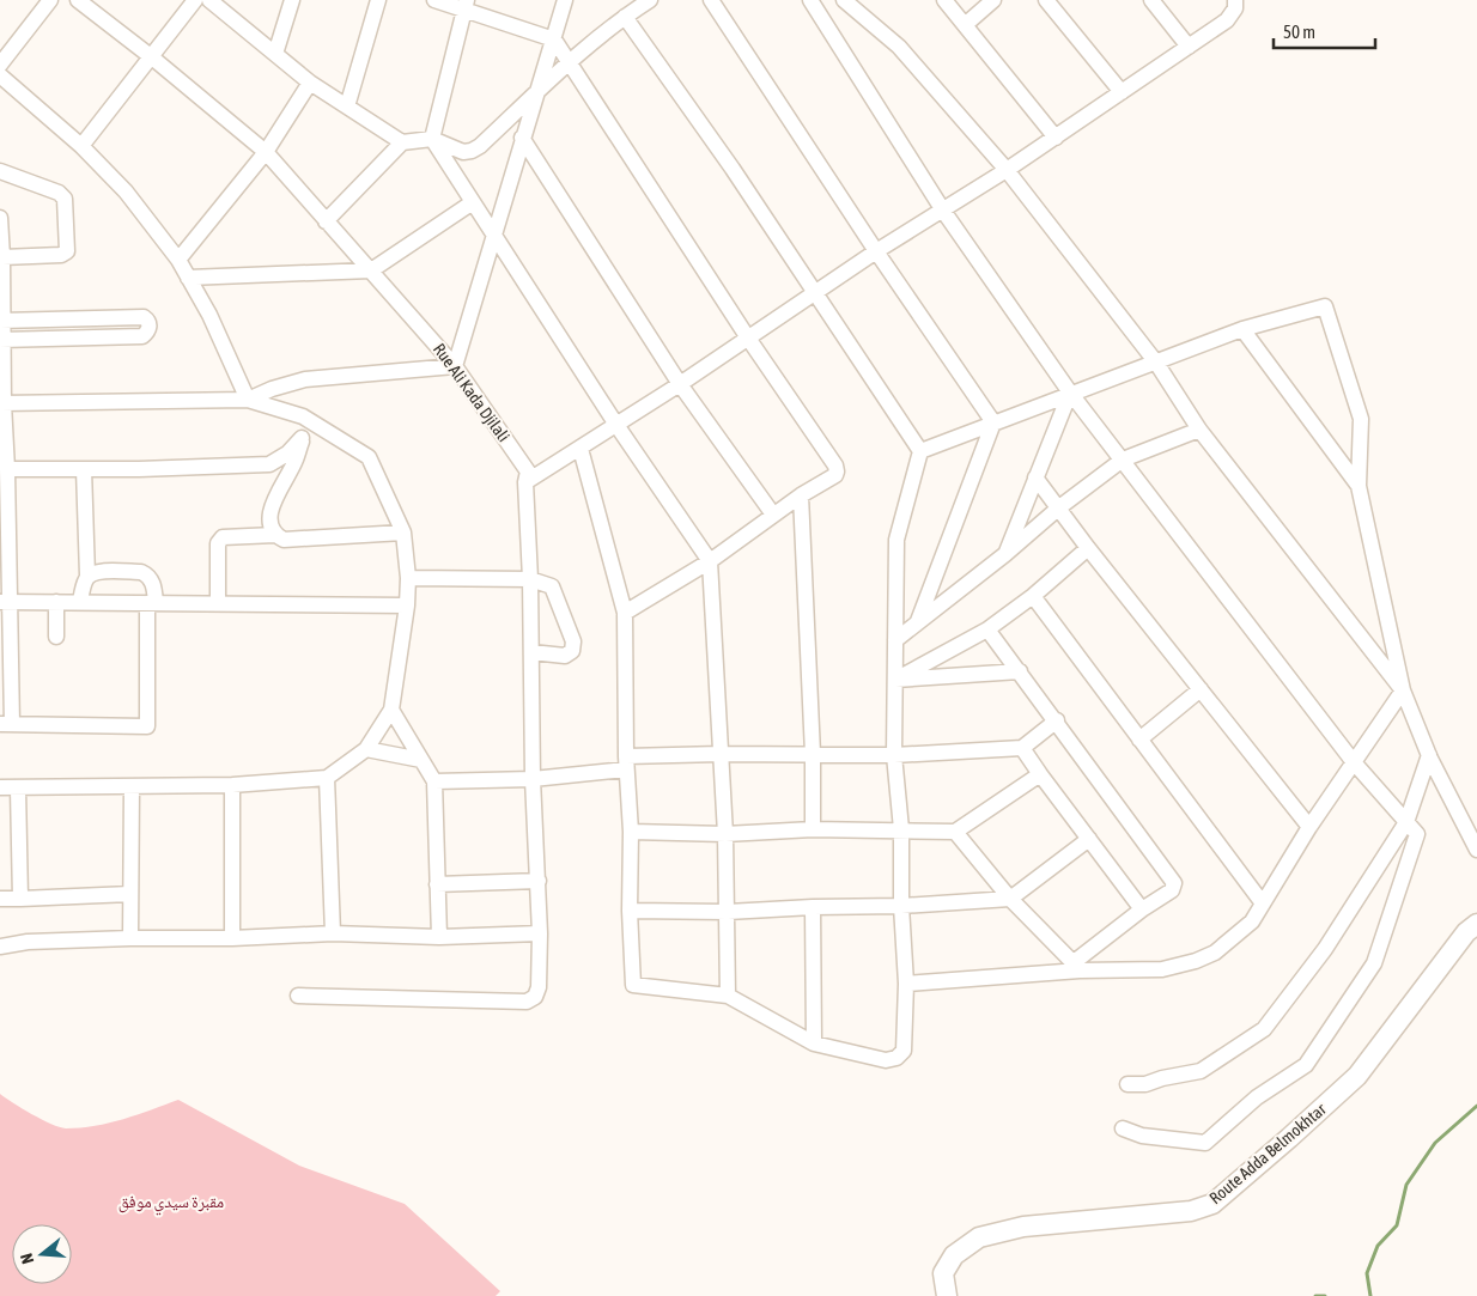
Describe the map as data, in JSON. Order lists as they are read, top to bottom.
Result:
{
  "streets": {
    "main road": ["Route Adda Belmokhtar"],
    "street": ["Rue Ali Kada Djilali"]
  },
  "parks": ["مقبرة سيدي موفق"],
  "scale_bar": "50 m",
  "north": "left"
}
